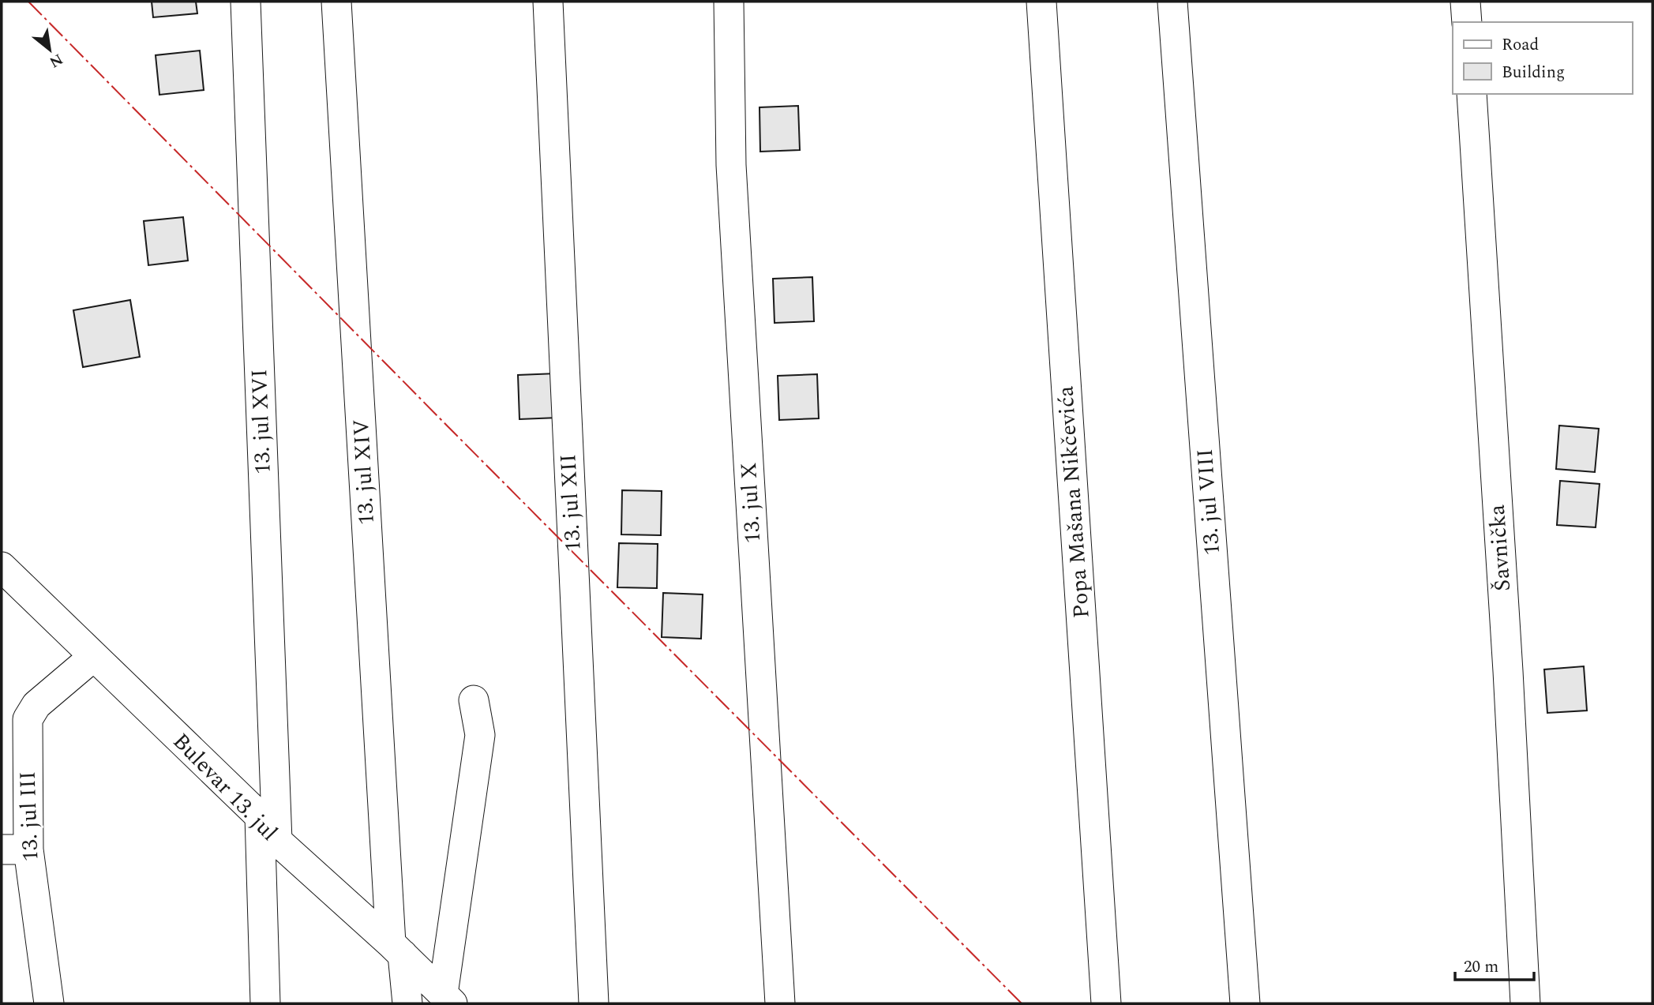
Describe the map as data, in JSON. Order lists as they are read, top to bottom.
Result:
{
  "streets": {
    "street": [
      "13. jul XVI",
      "13. jul XIV",
      "Popa Mašana Nikčevića",
      "13. jul VIII",
      "13. jul XII",
      "13. jul X",
      "Šavnička",
      "Bulevar 13. jul",
      "13. jul III"
    ]
  },
  "crossings": [
    ["13. jul XVI", "Bulevar 13. jul"],
    ["13. jul XIV", "Bulevar 13. jul"],
    ["Bulevar 13. jul", "13. jul III"]
  ],
  "legend": ["Road", "Building"],
  "scale_bar": "20 m",
  "north": "bottom right"
}
